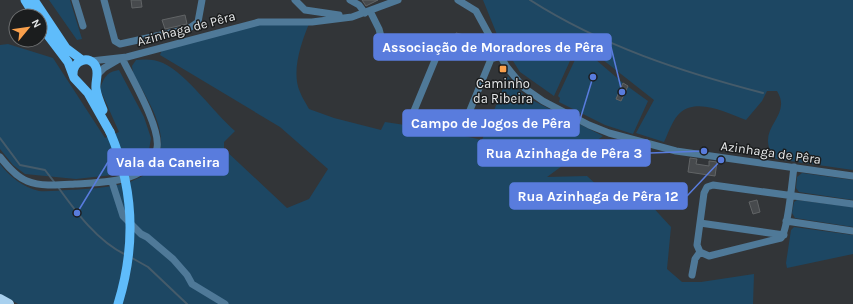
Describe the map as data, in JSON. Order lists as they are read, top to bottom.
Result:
{
  "streets": {
    "street": ["Azinhaga de Pêra"]
  },
  "places": {
    "transit": ["Caminho da Ribeira"],
    "other": [
      "Campo de Jogos de Pêra",
      "Associação de Moradores de Pêra",
      "Rua Azinhaga de Pêra 3",
      "Rua Azinhaga de Pêra 12",
      "Vala da Caneira"
    ]
  },
  "north": "top right"
}
